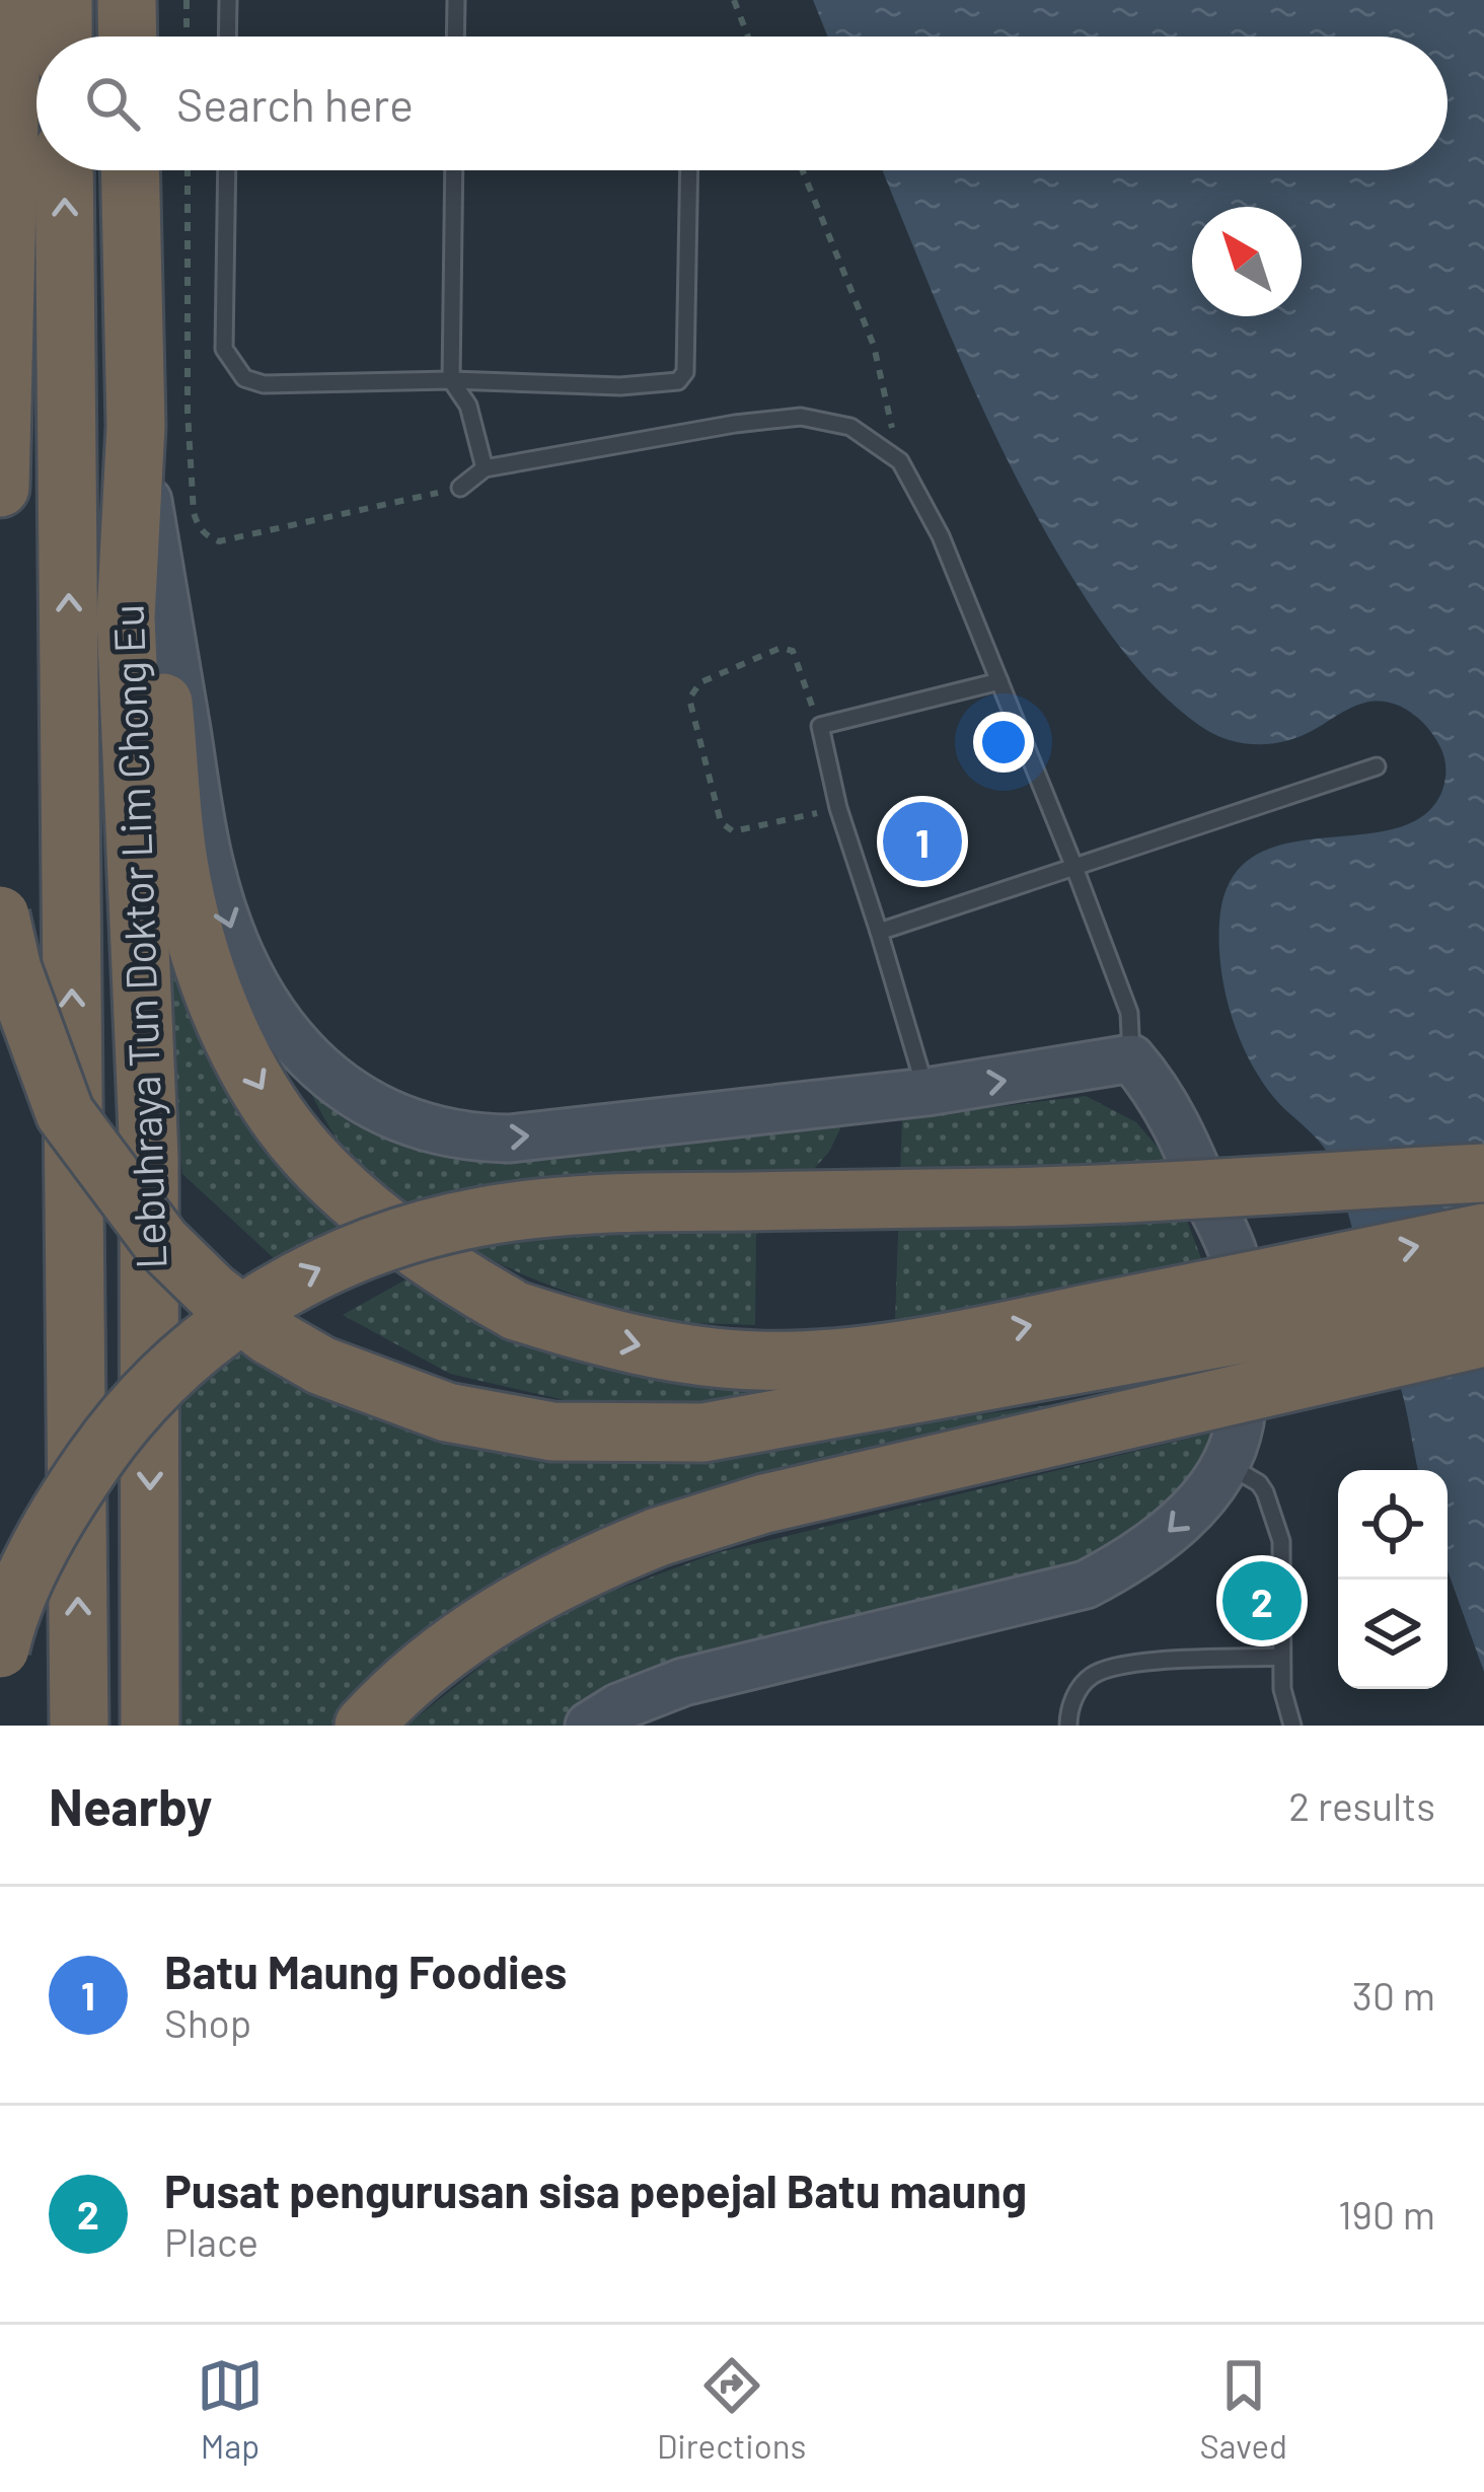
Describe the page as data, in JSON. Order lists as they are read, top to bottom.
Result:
{
  "streets": {
    "highway": ["Lebuhraya Tun Doktor Lim Chong Eu"]
  },
  "north": "top left",
  "page": {
    "search": "Search here",
    "pins": ["1", "2"],
    "heading": ["Nearby", "2 results"],
    "list": [
      {
        "mark": "1",
        "name": "Batu Maung Foodies",
        "note": "Shop",
        "value": "30 m"
      },
      {
        "mark": "2",
        "name": "Pusat pengurusan sisa pepejal Batu maung",
        "note": "Place",
        "value": "190 m"
      }
    ],
    "nav": ["Map", "Directions", "Saved"]
  }
}
